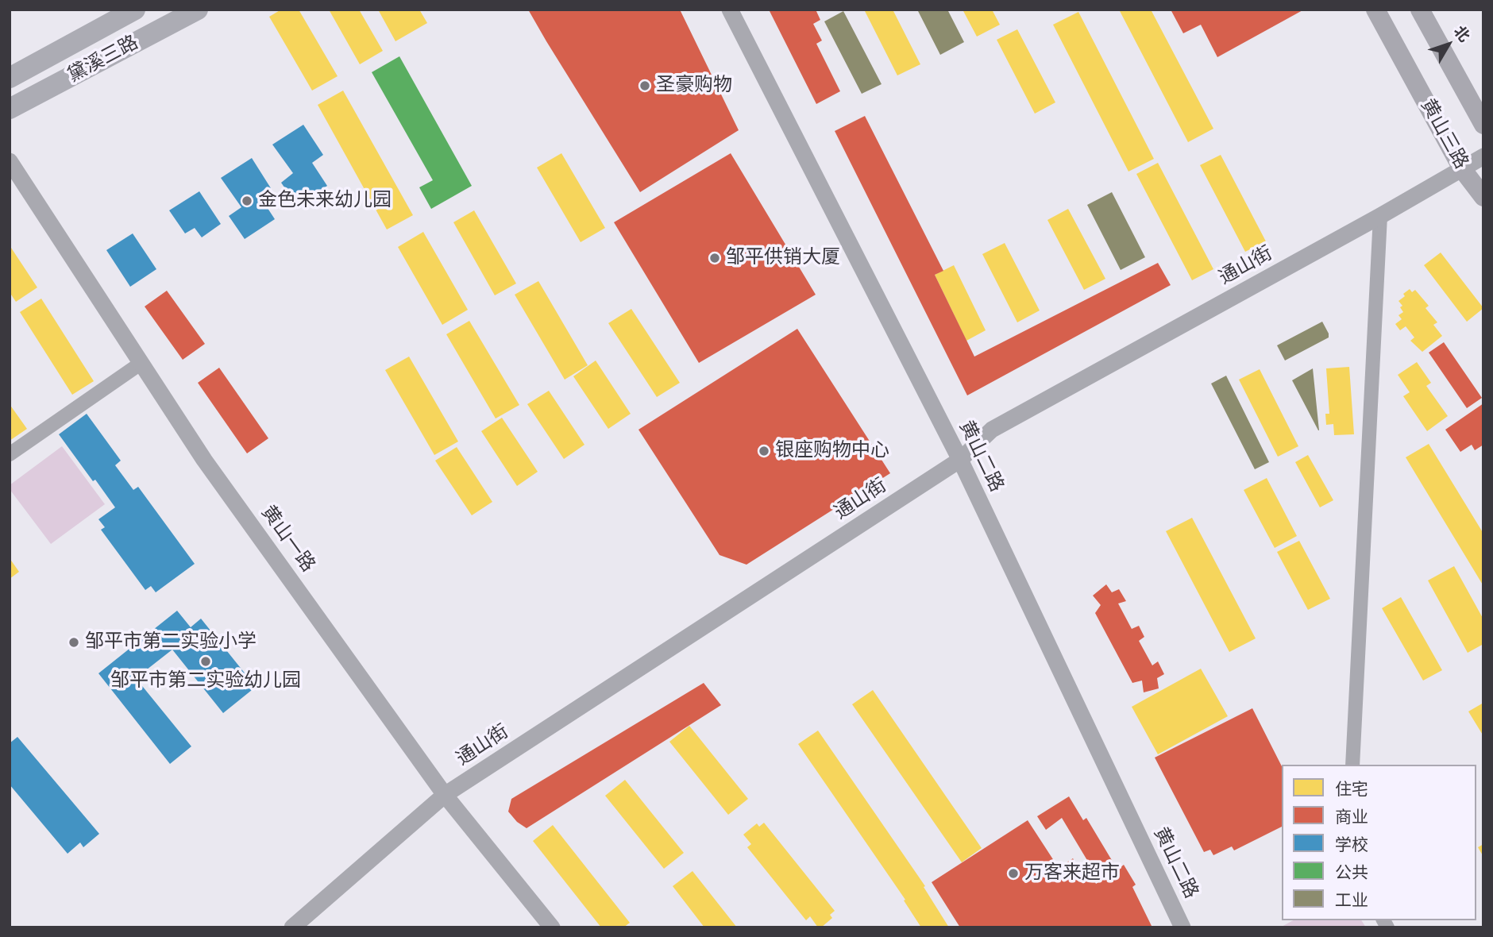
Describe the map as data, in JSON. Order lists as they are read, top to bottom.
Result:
{
  "streets": {
    "main road": ["黛溪三路", "黄山三路"],
    "street": ["通山街", "黄山二路", "黄山一路"]
  },
  "crossings": [
    ["黄山三路", "通山街"],
    ["通山街", "黄山二路"],
    ["通山街", "黄山一路"]
  ],
  "places": [
    "圣豪购物",
    "金色未来幼儿园",
    "邹平供销大厦",
    "银座购物中心",
    "邹平市第二实验小学",
    "邹平市第二实验幼儿园",
    "万客来超市"
  ],
  "legend": [
    "住宅",
    "商业",
    "学校",
    "公共",
    "工业"
  ],
  "north": "top right"
}
